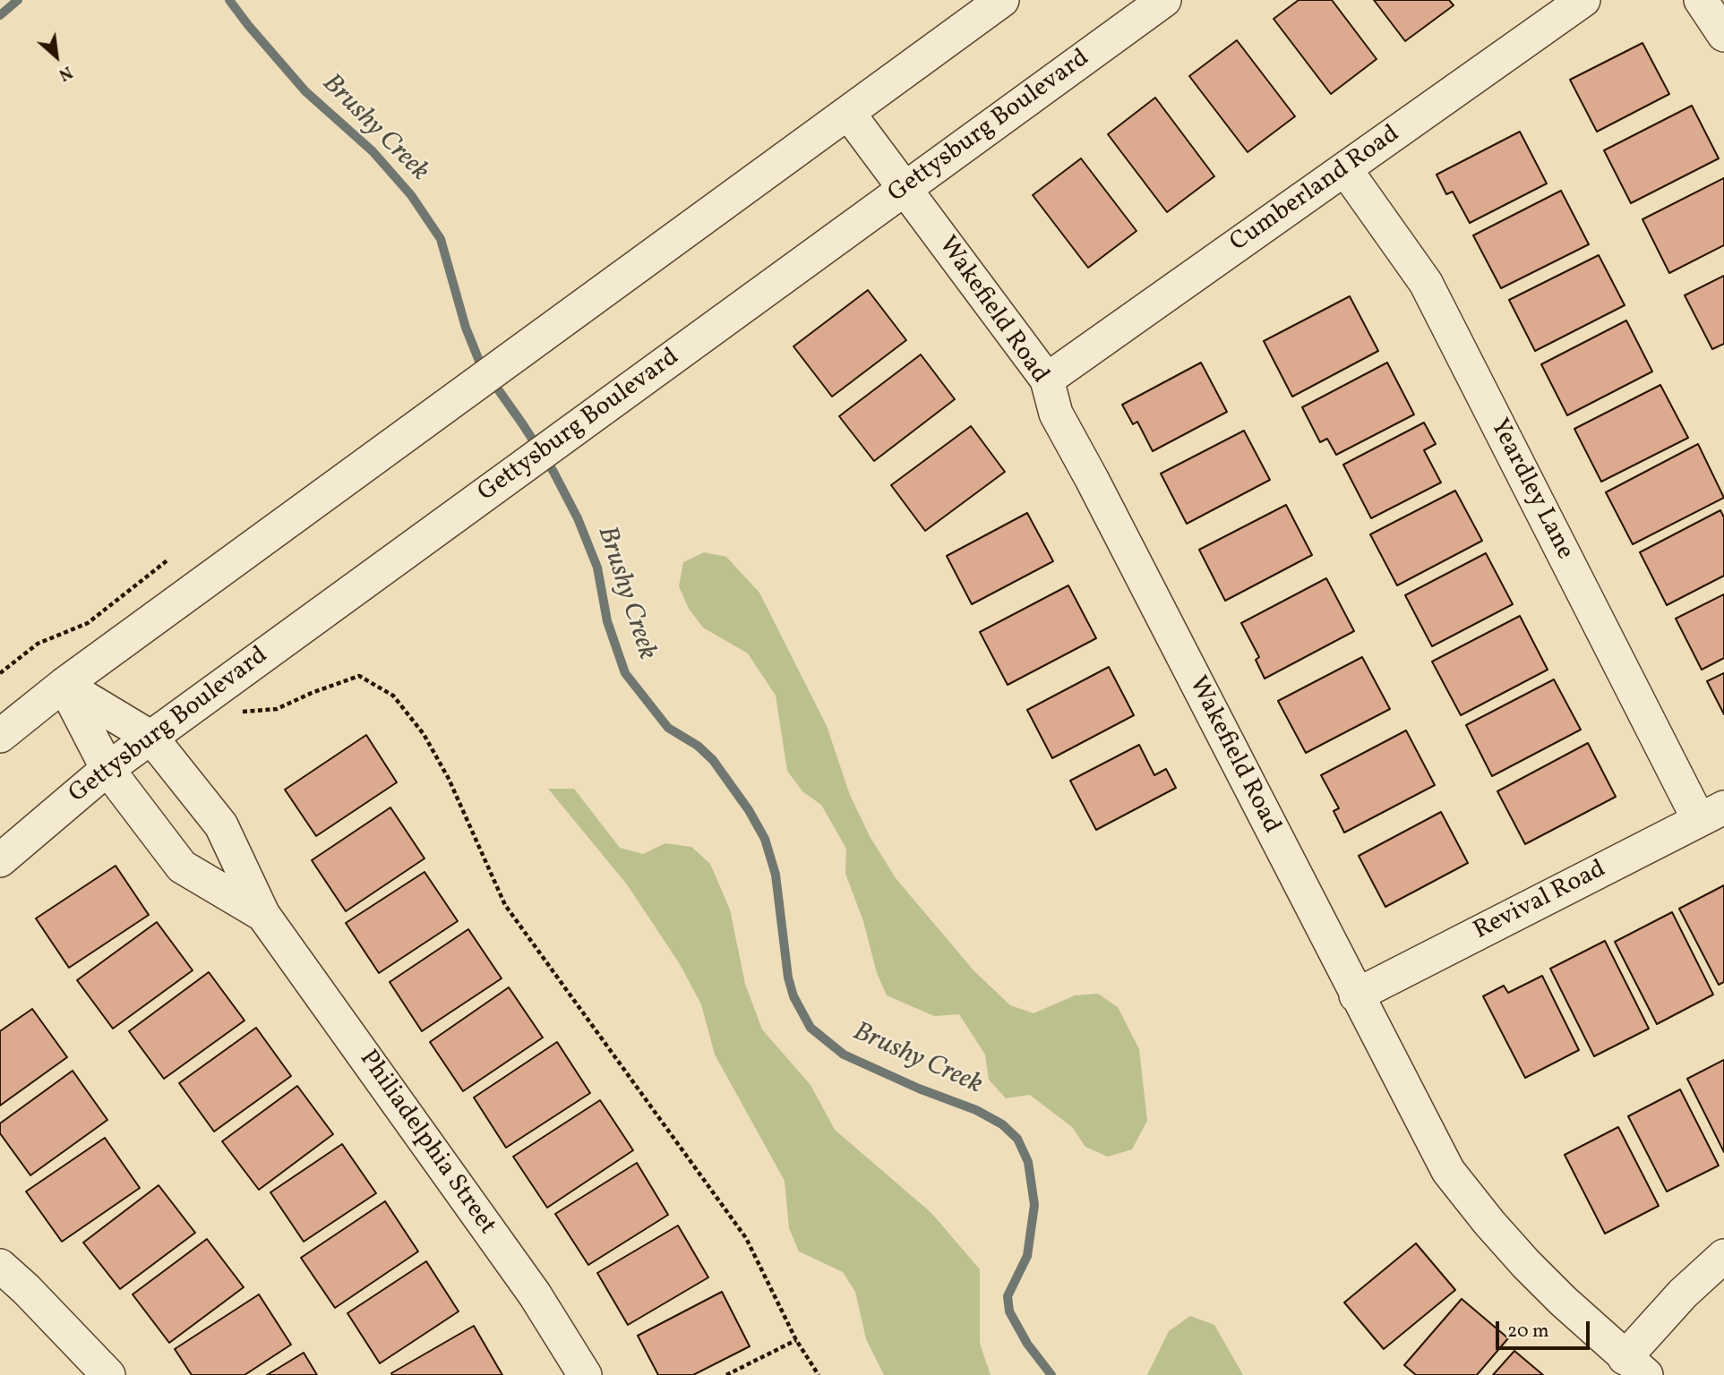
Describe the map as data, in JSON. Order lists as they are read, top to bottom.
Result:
{
  "streets": {
    "street": [
      "Gettysburg Boulevard",
      "Cumberland Road",
      "Wakefield Road",
      "Yeardley Lane",
      "Revival Road",
      "Philiadelphia Street"
    ]
  },
  "crossings": [
    ["Gettysburg Boulevard", "Wakefield Road"],
    ["Gettysburg Boulevard", "Philiadelphia Street"],
    ["Cumberland Road", "Wakefield Road"],
    ["Cumberland Road", "Yeardley Lane"],
    ["Wakefield Road", "Revival Road"],
    ["Yeardley Lane", "Revival Road"]
  ],
  "water": ["Brushy Creek"],
  "scale_bar": "20 m",
  "north": "bottom right"
}
